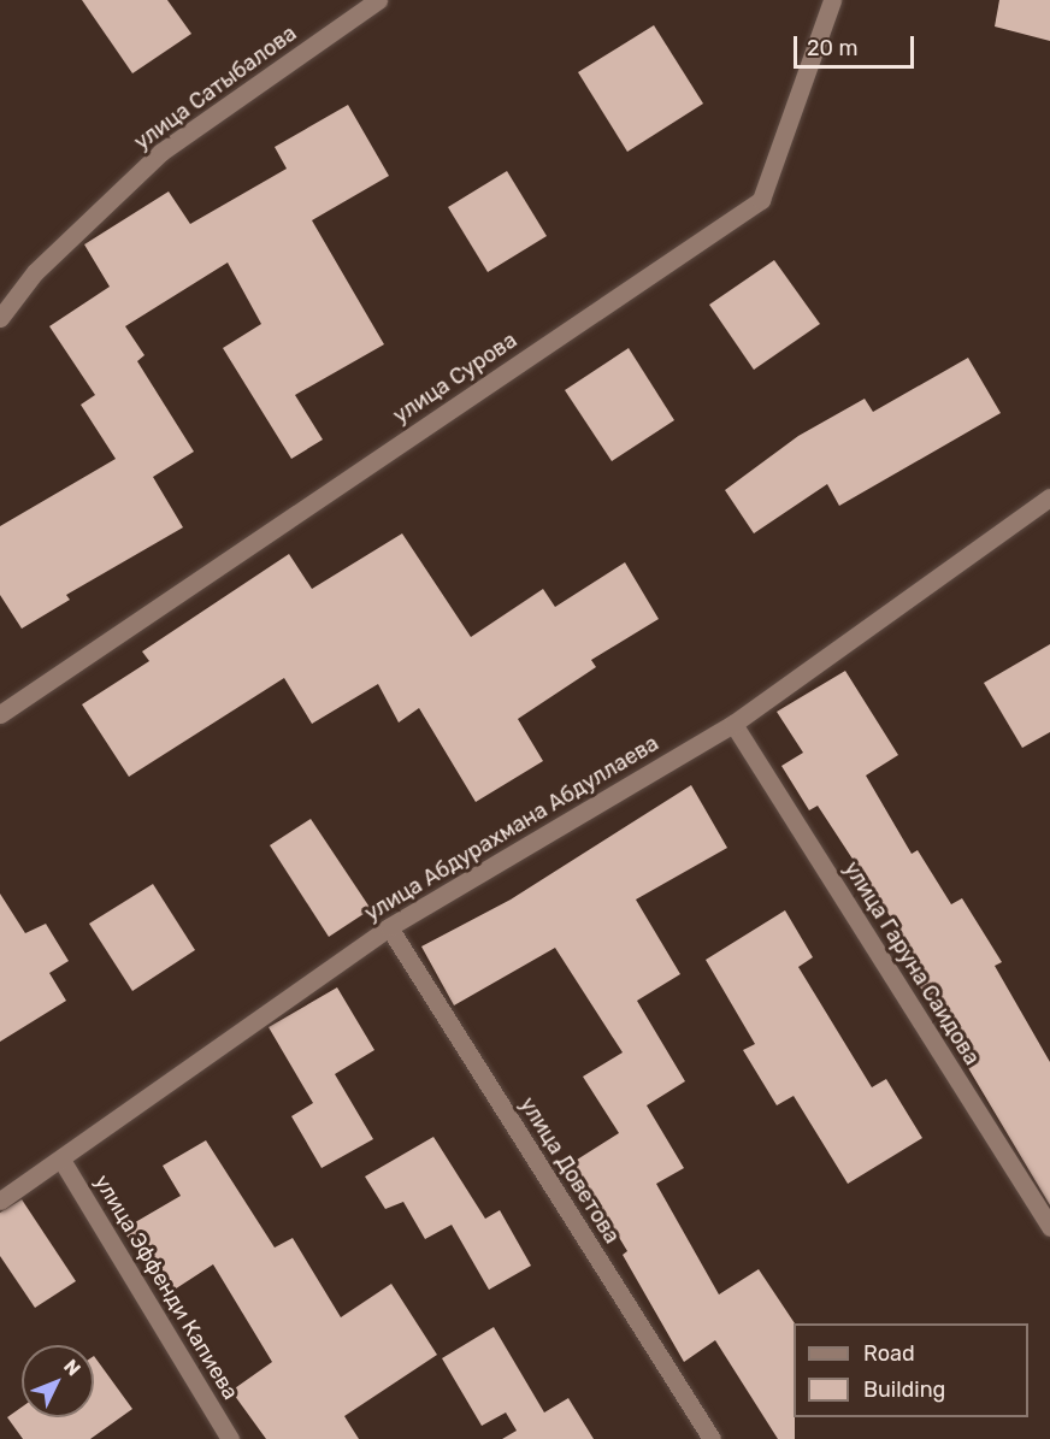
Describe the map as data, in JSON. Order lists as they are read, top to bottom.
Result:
{
  "streets": {
    "street": [
      "улица Сатыбалова",
      "улица Сурова",
      "улица Абдурахмана Абдуллаева",
      "улица Гаруна Саидова",
      "улица Доветова",
      "улица Эффенди Капиева"
    ]
  },
  "crossings": [
    ["улица Абдурахмана Абдуллаева", "улица Гаруна Саидова"],
    ["улица Абдурахмана Абдуллаева", "улица Доветова"],
    ["улица Абдурахмана Абдуллаева", "улица Эффенди Капиева"]
  ],
  "legend": ["Road", "Building"],
  "scale_bar": "20 m",
  "north": "top right"
}
